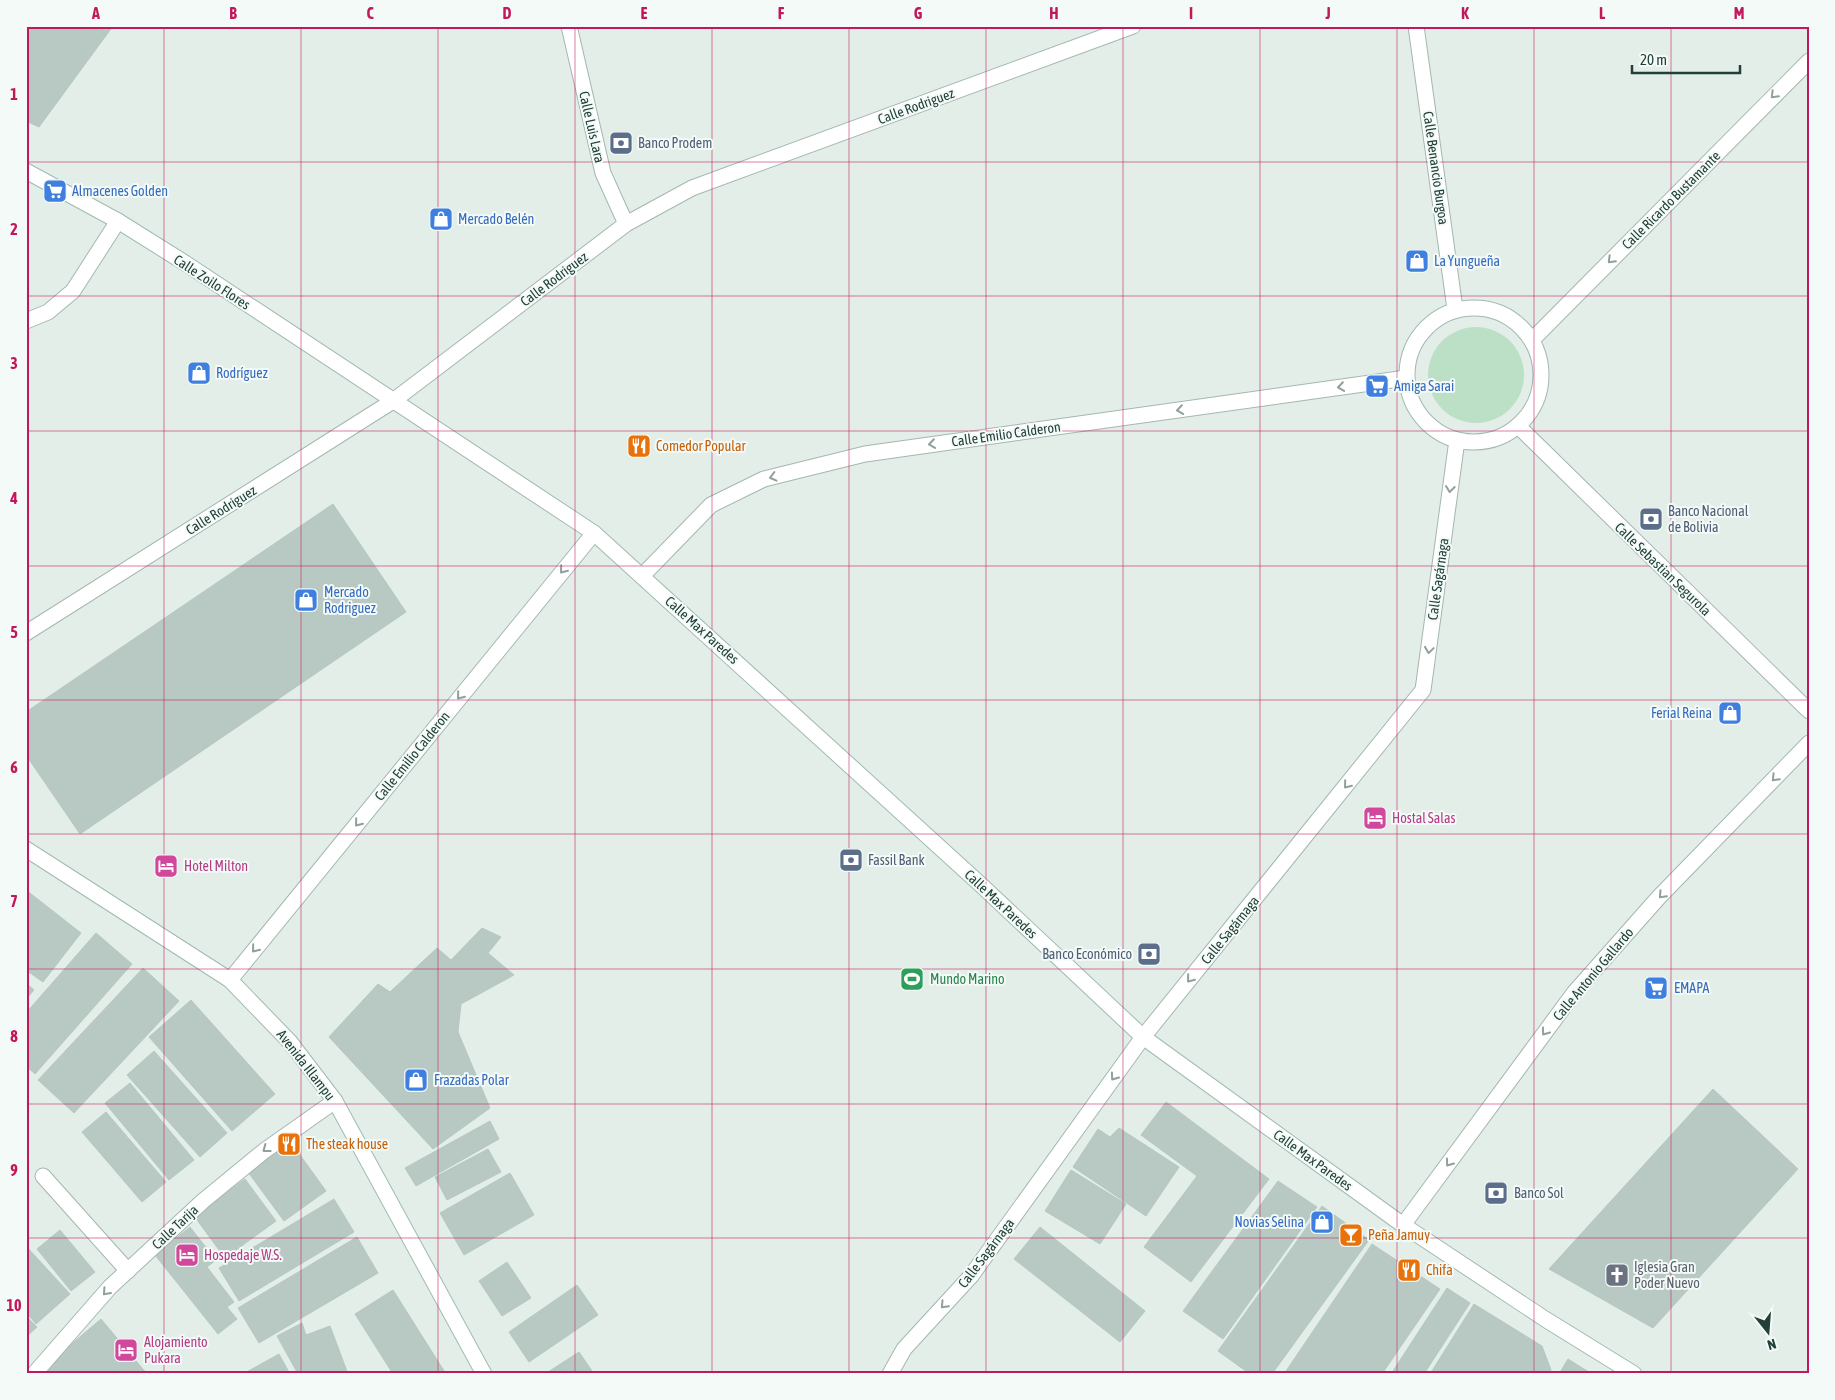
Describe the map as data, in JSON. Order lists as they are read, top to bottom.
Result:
{
  "streets": {
    "street": [
      "Calle Rodriguez",
      "Calle Luis Lara",
      "Calle Benancio Burgoa",
      "Calle Ricardo Bustamante",
      "Calle Zoilo Flores",
      "Calle Emilio Calderon",
      "Calle Sebastian Segurola",
      "Calle Sagárnaga",
      "Calle Max Paredes",
      "Calle Antonio Gallardo",
      "Avenida Illampu",
      "Calle Tarija"
    ]
  },
  "crossings": [
    ["Calle Rodriguez", "Calle Luis Lara"],
    ["Calle Rodriguez", "Calle Zoilo Flores"],
    ["Calle Rodriguez", "Calle Max Paredes"],
    ["Calle Benancio Burgoa", "Calle Ricardo Bustamante"],
    ["Calle Benancio Burgoa", "Calle Emilio Calderon"],
    ["Calle Benancio Burgoa", "Calle Sebastian Segurola"],
    ["Calle Benancio Burgoa", "Calle Sagárnaga"],
    ["Calle Ricardo Bustamante", "Calle Emilio Calderon"],
    ["Calle Ricardo Bustamante", "Calle Sebastian Segurola"],
    ["Calle Ricardo Bustamante", "Calle Sagárnaga"],
    ["Calle Zoilo Flores", "Calle Max Paredes"],
    ["Calle Emilio Calderon", "Calle Sebastian Segurola"],
    ["Calle Emilio Calderon", "Calle Sagárnaga"],
    ["Calle Emilio Calderon", "Calle Max Paredes"],
    ["Calle Emilio Calderon", "Avenida Illampu"],
    ["Calle Sebastian Segurola", "Calle Sagárnaga"],
    ["Calle Sagárnaga", "Calle Max Paredes"],
    ["Calle Max Paredes", "Calle Antonio Gallardo"],
    ["Avenida Illampu", "Calle Tarija"]
  ],
  "one_way": [
    "Calle Ricardo Bustamante",
    "Calle Emilio Calderon",
    "Calle Sagárnaga",
    "Calle Antonio Gallardo",
    "Calle Tarija"
  ],
  "places": {
    "bank": [
      "Banco Prodem",
      "Banco Nacional de Bolivia",
      "Fassil Bank",
      "Banco Económico",
      "Banco Sol"
    ],
    "supermarket": ["Almacenes Golden", "Amiga Sarai", "EMAPA"],
    "shop": [
      "Mercado Belén",
      "La Yungueña",
      "Rodríguez",
      "Mercado Rodriguez",
      "Ferial Reina",
      "Frazadas Polar",
      "Novias Selina"
    ],
    "restaurant": ["Comedor Popular", "The steak house", "Chifa"],
    "hotel": [
      "Hostal Salas",
      "Hotel Milton",
      "Hospedaje W.S.",
      "Alojamiento Pukara"
    ],
    "sports": ["Mundo Marino"],
    "bar": ["Peña Jamuy"],
    "church": ["Iglesia Gran Poder Nuevo"]
  },
  "scale_bar": "20 m",
  "north": "bottom",
  "grid": {
    "columns": [
      "A",
      "B",
      "C",
      "D",
      "E",
      "F",
      "G",
      "H",
      "I",
      "J",
      "K",
      "L",
      "M"
    ],
    "rows": [
      "1",
      "2",
      "3",
      "4",
      "5",
      "6",
      "7",
      "8",
      "9",
      "10"
    ]
  }
}
